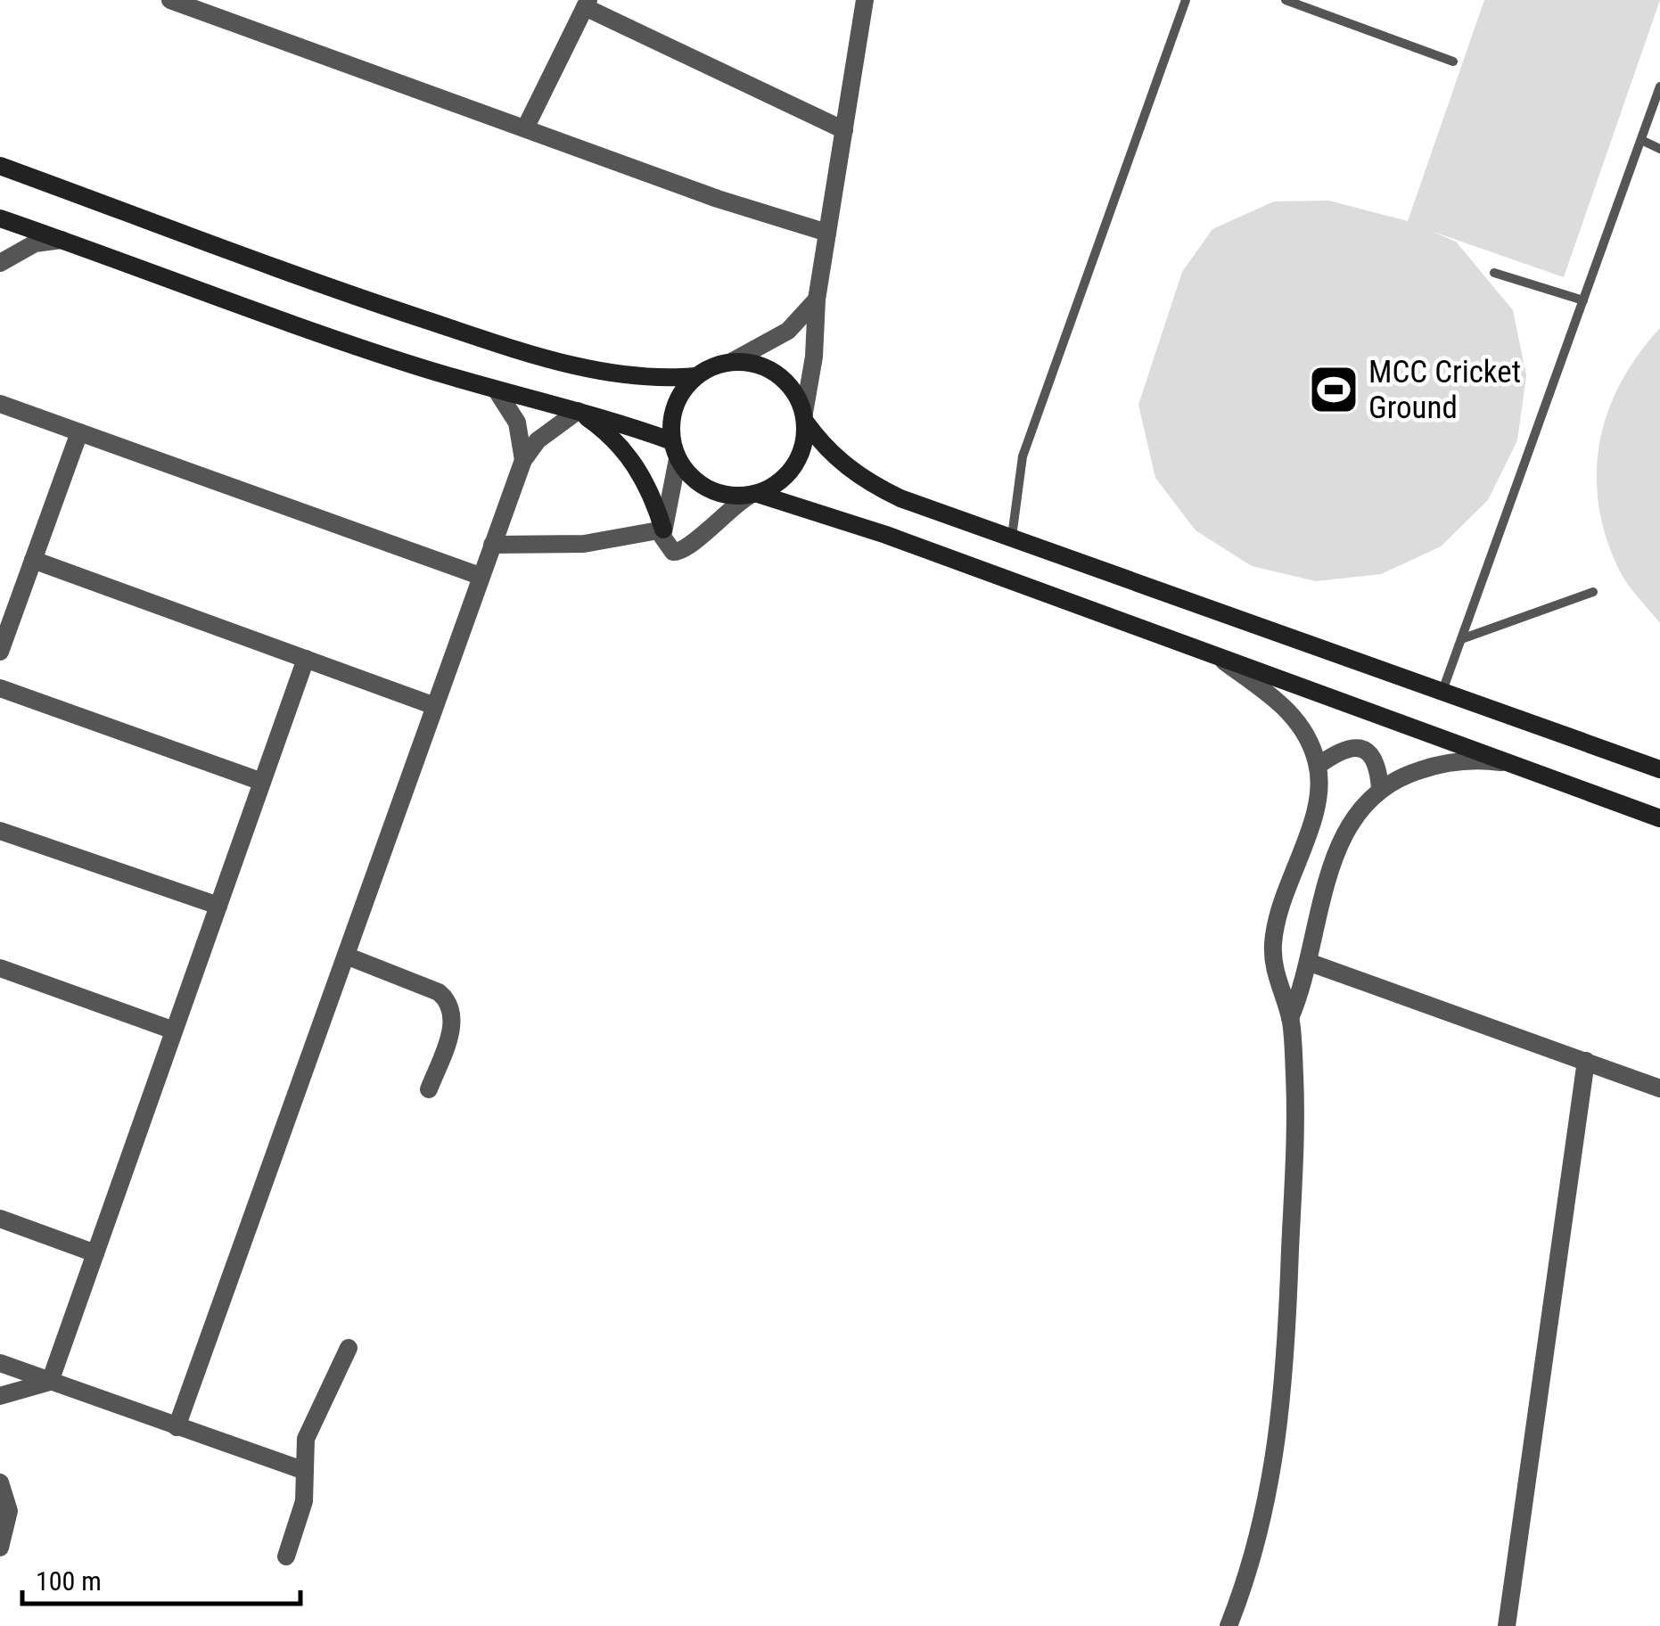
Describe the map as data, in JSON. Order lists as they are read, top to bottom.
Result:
{
  "places": {
    "sports": ["MCC Cricket Ground"]
  },
  "scale_bar": "100 m"
}
